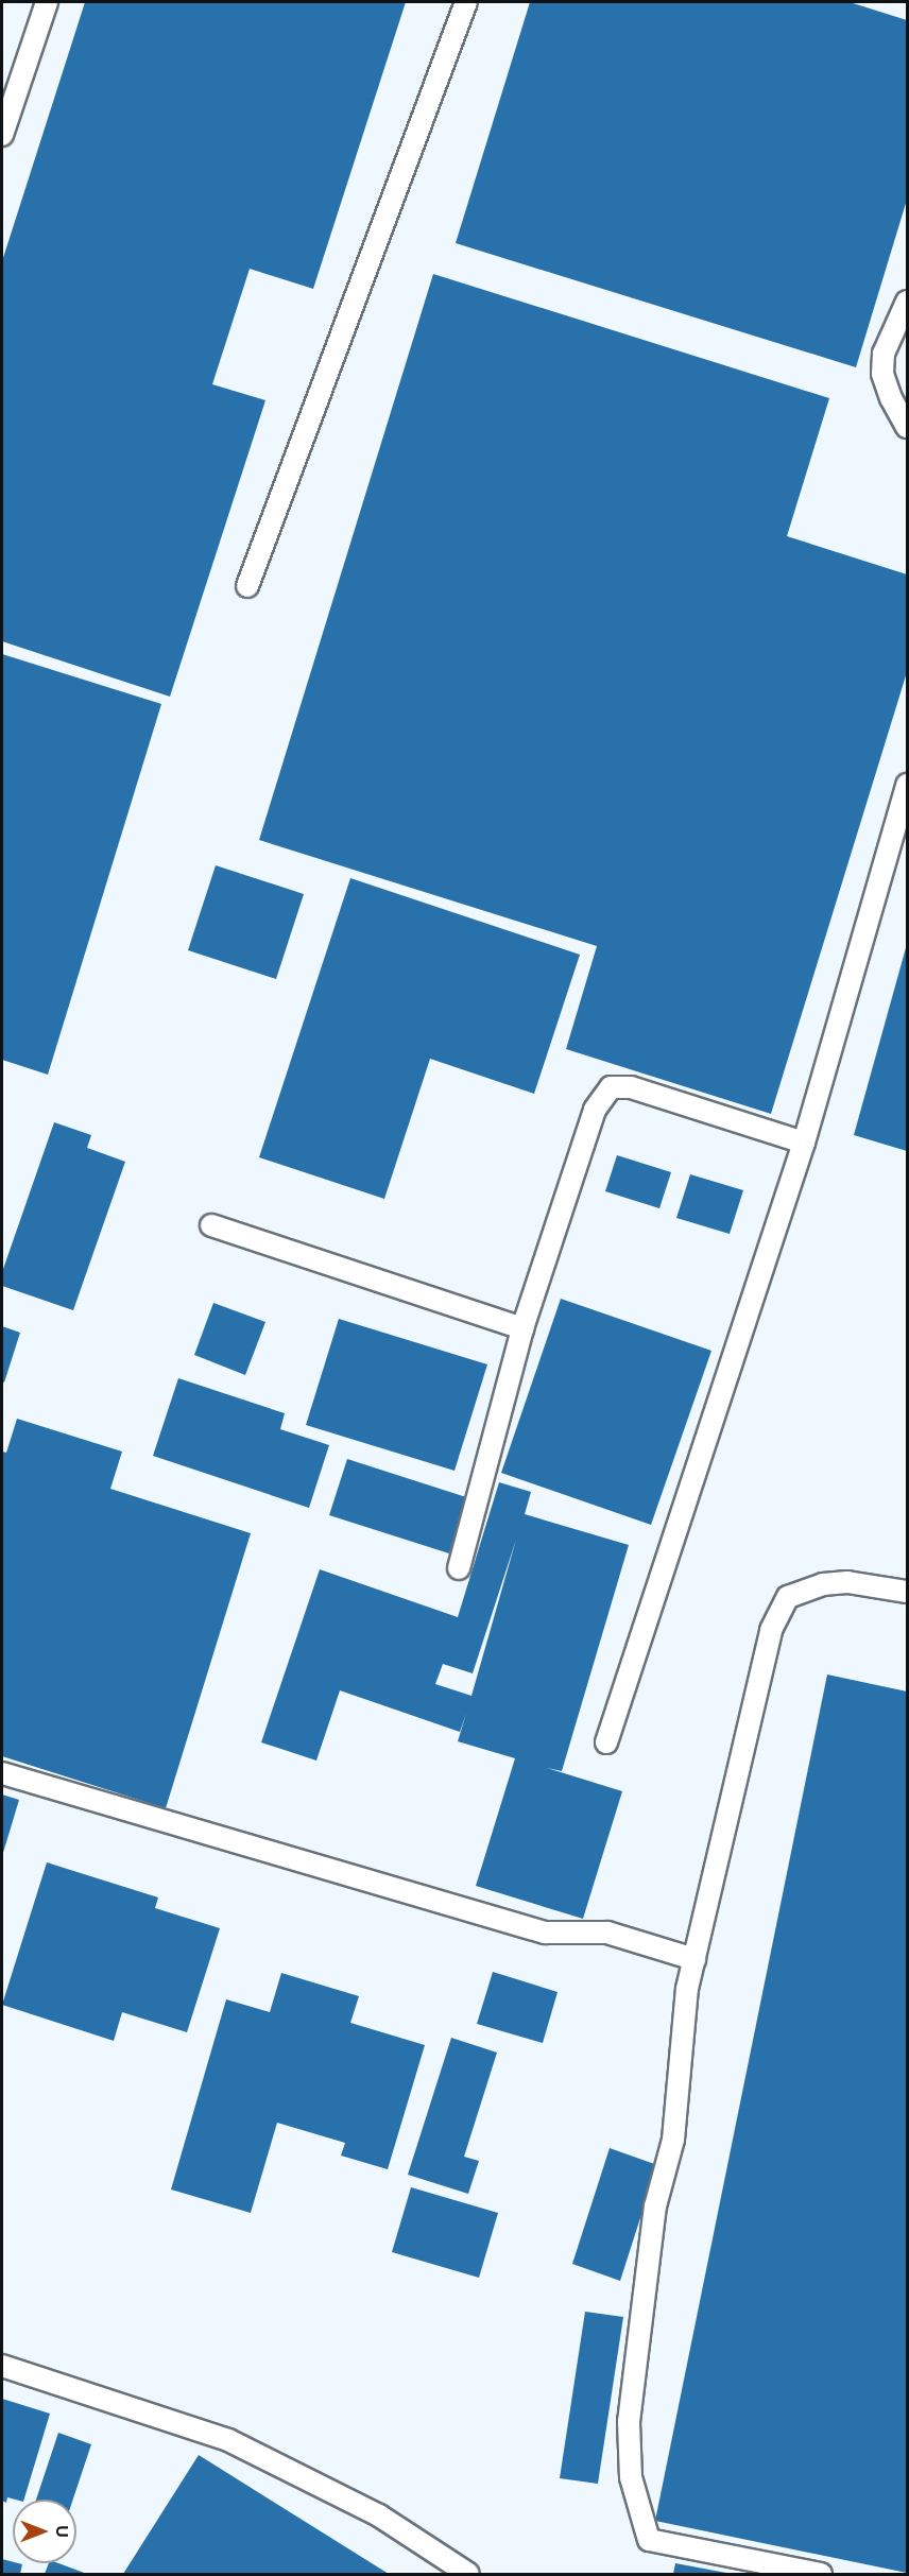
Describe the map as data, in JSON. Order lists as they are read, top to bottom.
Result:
{
  "north": "right"
}
